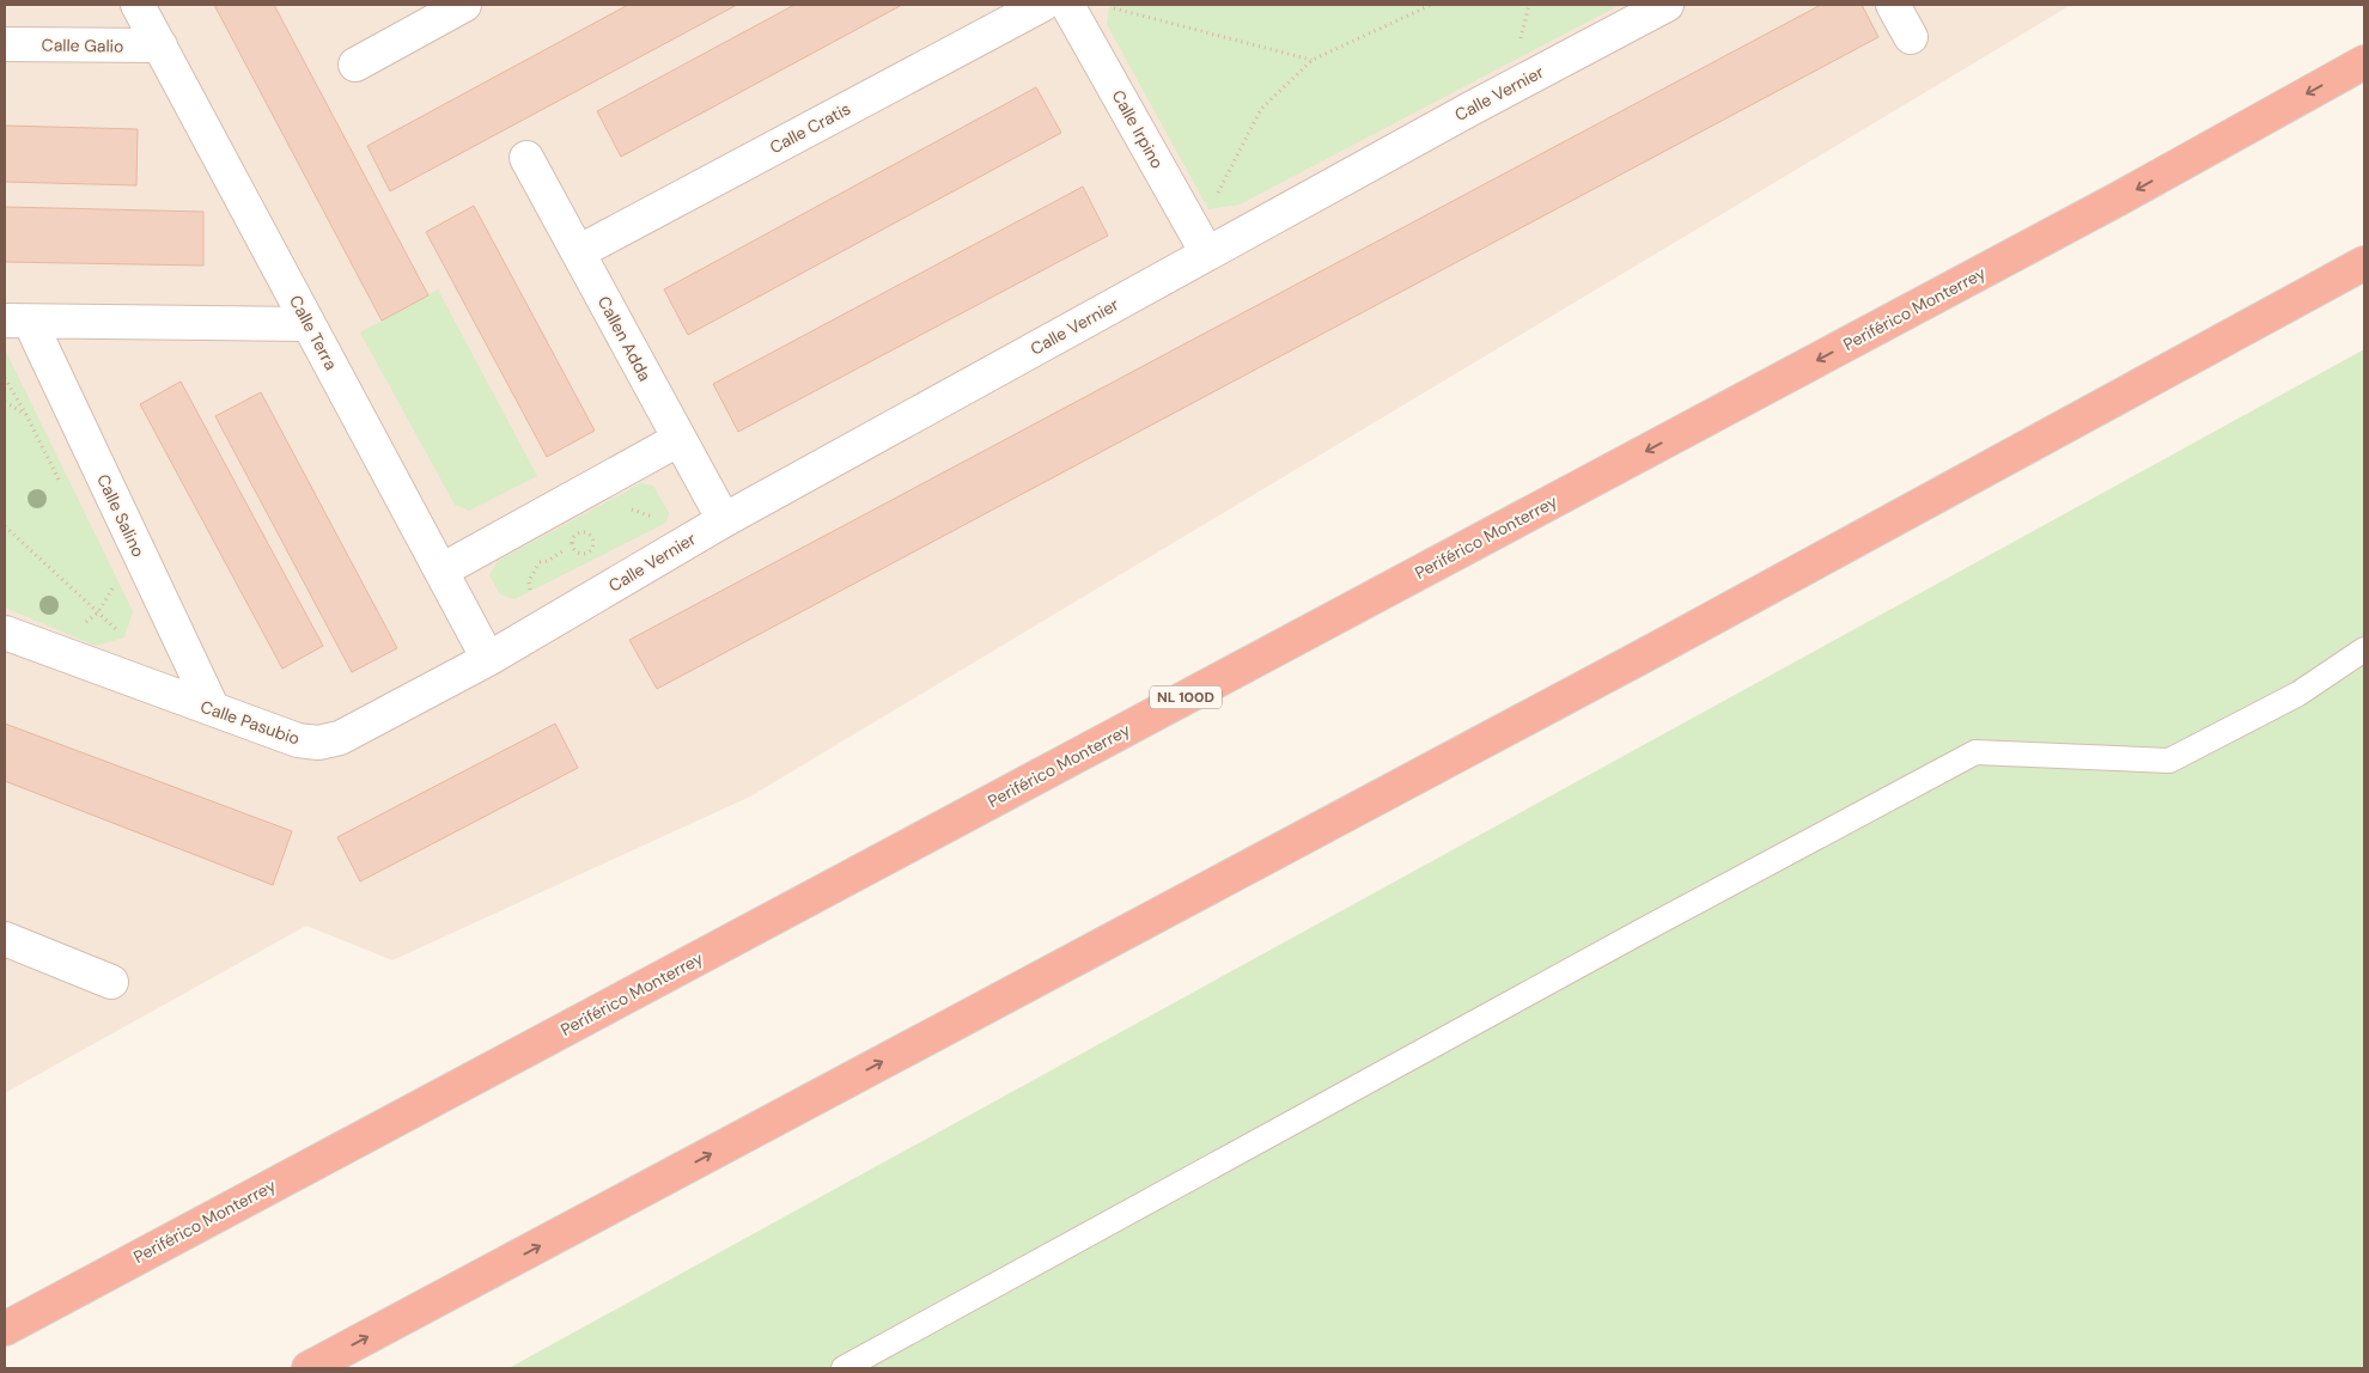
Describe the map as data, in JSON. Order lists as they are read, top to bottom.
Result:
{
  "streets": {
    "highway": ["Periférico Monterrey", "NL 100D"],
    "street": [
      "Calle Galio",
      "Calle Vernier",
      "Calle Cratis",
      "Calle Irpino",
      "Calle Terra",
      "Callen Adda",
      "Calle Salino",
      "Calle Pasubio"
    ]
  },
  "crossings": [
    ["Calle Galio", "Calle Terra"],
    ["Calle Vernier", "Calle Irpino"],
    ["Calle Vernier", "Calle Terra"],
    ["Calle Vernier", "Callen Adda"],
    ["Calle Vernier", "Calle Pasubio"],
    ["Calle Cratis", "Callen Adda"],
    ["Calle Terra", "Calle Pasubio"],
    ["Calle Salino", "Calle Pasubio"]
  ]
}
